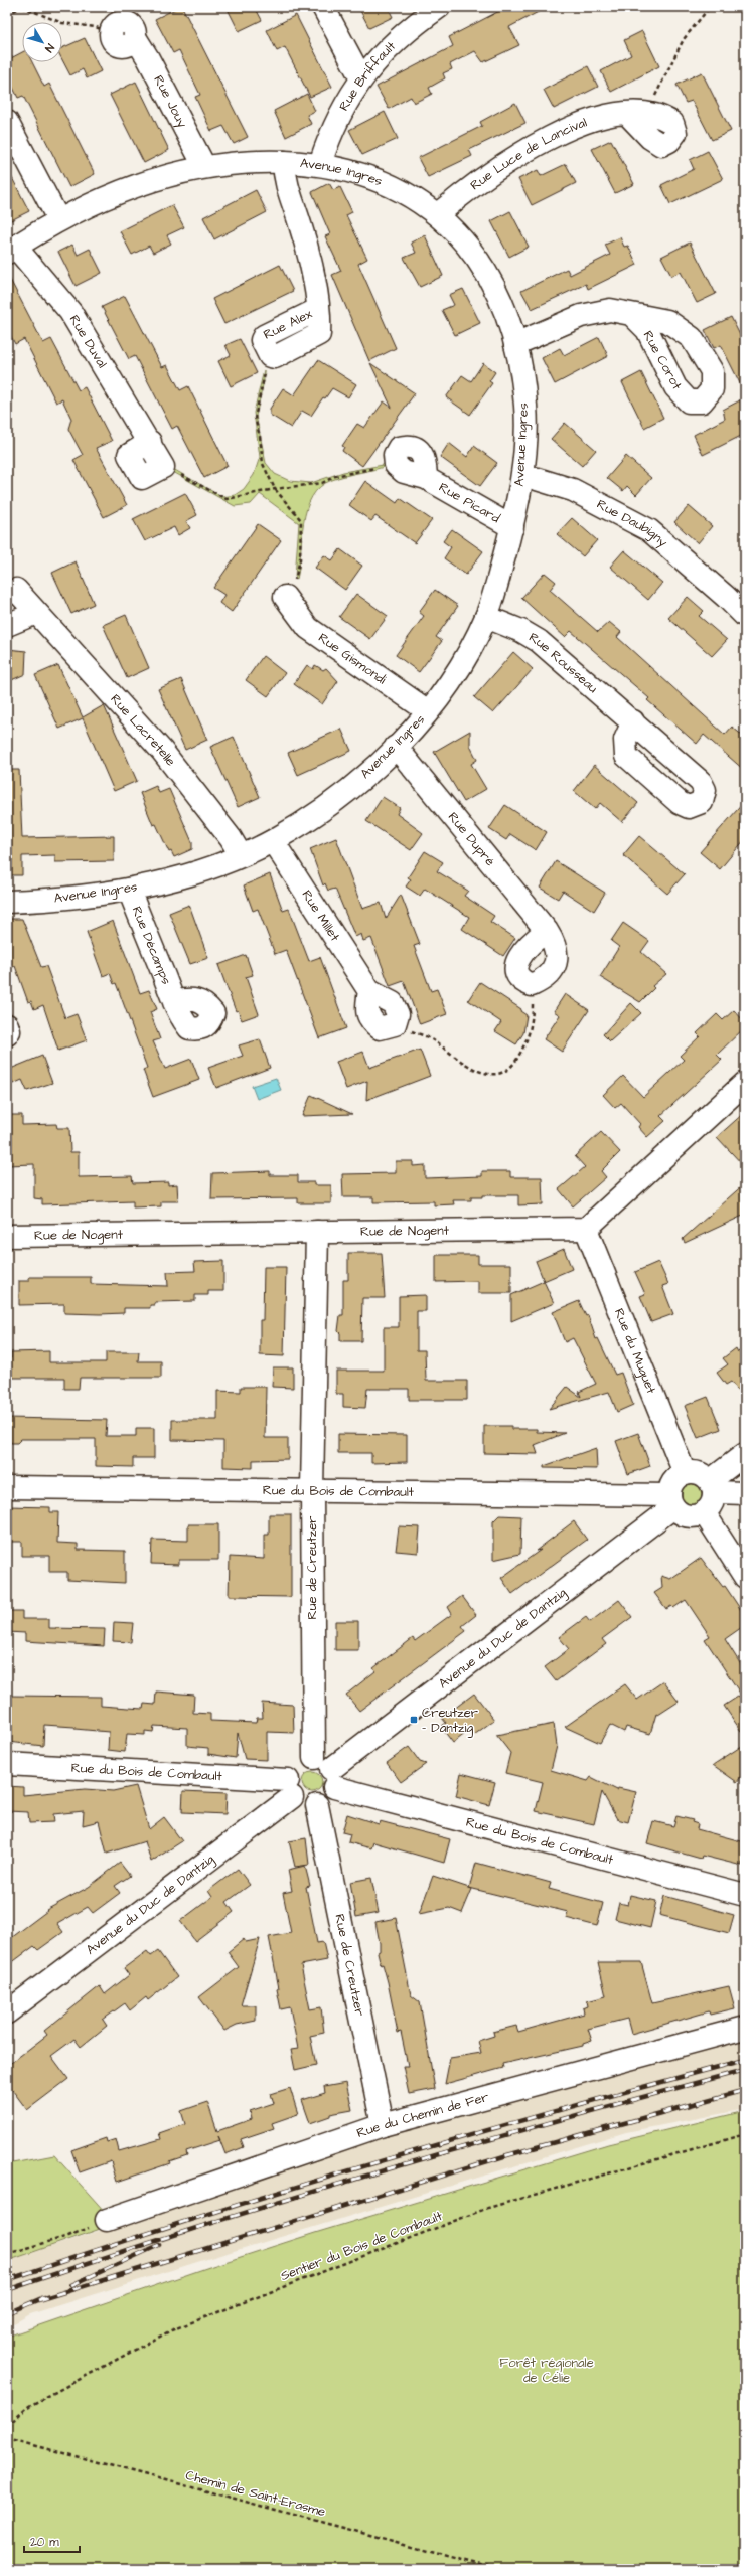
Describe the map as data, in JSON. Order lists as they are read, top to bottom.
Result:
{
  "streets": {
    "street": [
      "Rue Briffault",
      "Rue Jouy",
      "Rue Luce de Lancival",
      "Avenue Ingres",
      "Rue Alex",
      "Rue Duval",
      "Rue Picard",
      "Rue Daubigny",
      "Rue Gismondi",
      "Rue Rousseau",
      "Rue Lacretelle",
      "Rue Dupré",
      "Rue Millet",
      "Rue Décamps",
      "Rue de Nogent",
      "Rue du Muguet",
      "Rue du Bois de Combault",
      "Rue de Creutzer",
      "Avenue du Duc de Dantzig",
      "Rue du Chemin de Fer"
    ],
    "path": ["Sentier du Bois de Combault", "Chemin de Saint-Erasme"]
  },
  "crossings": [
    ["Rue Briffault", "Avenue Ingres"],
    ["Rue Jouy", "Avenue Ingres"],
    ["Rue Luce de Lancival", "Avenue Ingres"],
    ["Avenue Ingres", "Rue Alex"],
    ["Avenue Ingres", "Rue Duval"],
    ["Avenue Ingres", "Rue Picard"],
    ["Avenue Ingres", "Rue Daubigny"],
    ["Avenue Ingres", "Rue Gismondi"],
    ["Avenue Ingres", "Rue Rousseau"],
    ["Avenue Ingres", "Rue Lacretelle"],
    ["Avenue Ingres", "Rue Dupré"],
    ["Avenue Ingres", "Rue Millet"],
    ["Avenue Ingres", "Rue Décamps"],
    ["Rue de Nogent", "Rue du Muguet"],
    ["Rue de Nogent", "Rue de Creutzer"],
    ["Rue du Muguet", "Rue du Bois de Combault"],
    ["Rue du Muguet", "Avenue du Duc de Dantzig"],
    ["Rue du Bois de Combault", "Rue de Creutzer"],
    ["Rue du Bois de Combault", "Avenue du Duc de Dantzig"],
    ["Rue de Creutzer", "Avenue du Duc de Dantzig"],
    ["Rue de Creutzer", "Rue du Chemin de Fer"]
  ],
  "parks": ["Forêt régionale de Célie"],
  "places": {
    "transit": ["Creutzer - Dantzig"]
  },
  "scale_bar": "20 m",
  "north": "bottom right"
}
